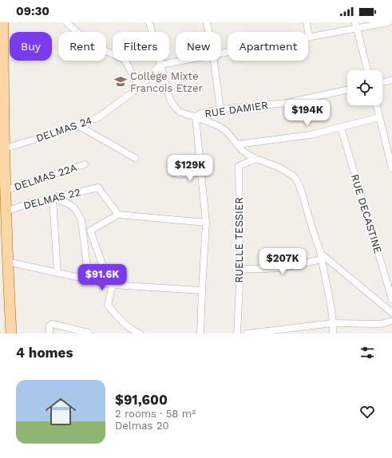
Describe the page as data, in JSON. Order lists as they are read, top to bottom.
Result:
{
  "streets": {
    "street": [
      "RUE DAMIER",
      "DELMAS 24",
      "DELMAS 22A",
      "DELMAS 22",
      "RUE DECASTINE",
      "RUELLE TESSIER"
    ]
  },
  "places": {
    "school or university": ["Collège Mixte Francois Etzer"]
  },
  "page": {
    "status": "09:30",
    "chip": [
      "Buy",
      "Rent",
      "Filters",
      "New",
      "Apartment"
    ],
    "price": [
      "$194K",
      "$129K",
      "$207K",
      "$91.6K"
    ],
    "heading": "4 homes",
    "list": [
      {
        "name": "$91,600",
        "note": "2 rooms · 58 m² · Delmas 20"
      }
    ]
  }
}
